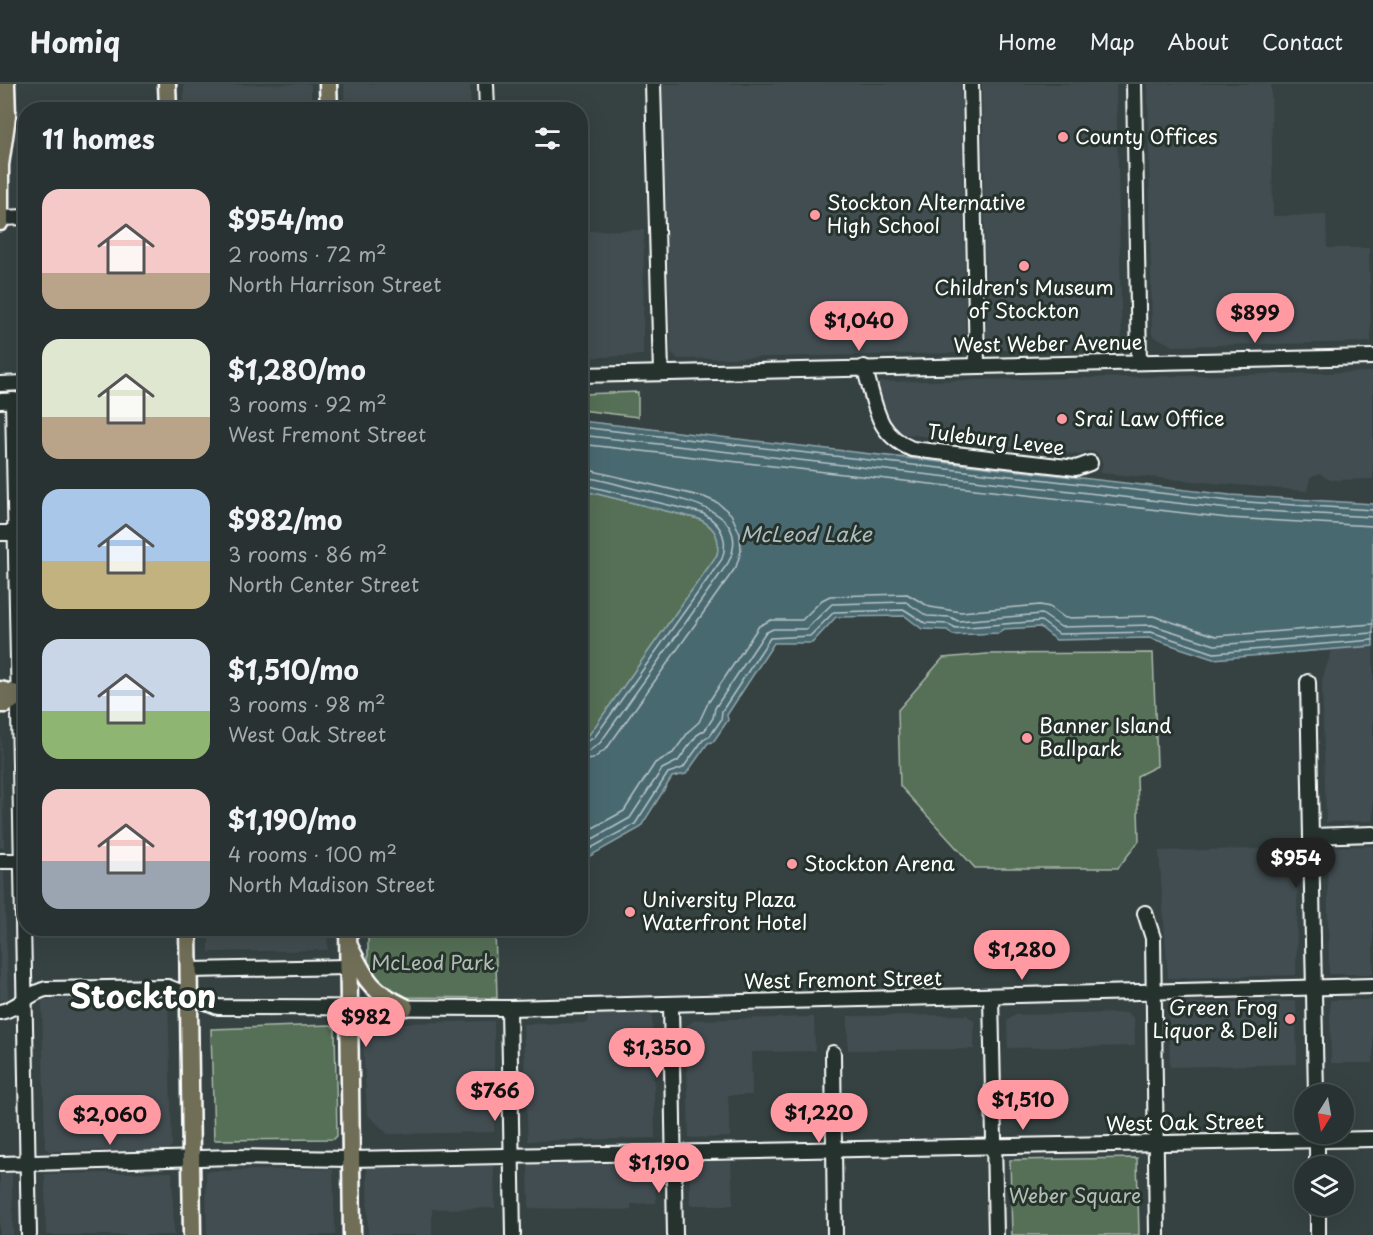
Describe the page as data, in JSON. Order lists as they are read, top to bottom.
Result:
{
  "streets": {
    "street": [
      "West Weber Avenue",
      "Tuleburg Levee",
      "West Fremont Street",
      "West Oak Street"
    ]
  },
  "crossings": [
    ["West Weber Avenue", "Tuleburg Levee"]
  ],
  "districts": ["Stockton"],
  "water": ["McLeod Lake"],
  "parks": ["McLeod Park", "Weber Square"],
  "places": [
    "County Offices",
    "Stockton Alternative High School",
    "Children's Museum of Stockton",
    "Srai Law Office",
    "Banner Island Ballpark",
    "Stockton Arena",
    "University Plaza Waterfront Hotel",
    "Green Frog Liquor & Deli"
  ],
  "north": "bottom",
  "page": {
    "header": "Homiq",
    "nav": [
      "Home",
      "Map",
      "About",
      "Contact"
    ],
    "heading": "11 homes",
    "list": [
      {
        "name": "$954/mo",
        "note": "2 rooms · 72 m² · North Harrison Street"
      },
      {
        "name": "$1,280/mo",
        "note": "3 rooms · 92 m² · West Fremont Street"
      },
      {
        "name": "$982/mo",
        "note": "3 rooms · 86 m² · North Center Street"
      },
      {
        "name": "$1,510/mo",
        "note": "3 rooms · 98 m² · West Oak Street"
      },
      {
        "name": "$1,190/mo",
        "note": "4 rooms · 100 m² · North Madison Street"
      }
    ],
    "price": [
      "$899",
      "$1,040",
      "$954",
      "$1,280",
      "$982",
      "$1,350",
      "$766",
      "$1,510",
      "$1,220",
      "$2,060",
      "$1,190"
    ]
  }
}
